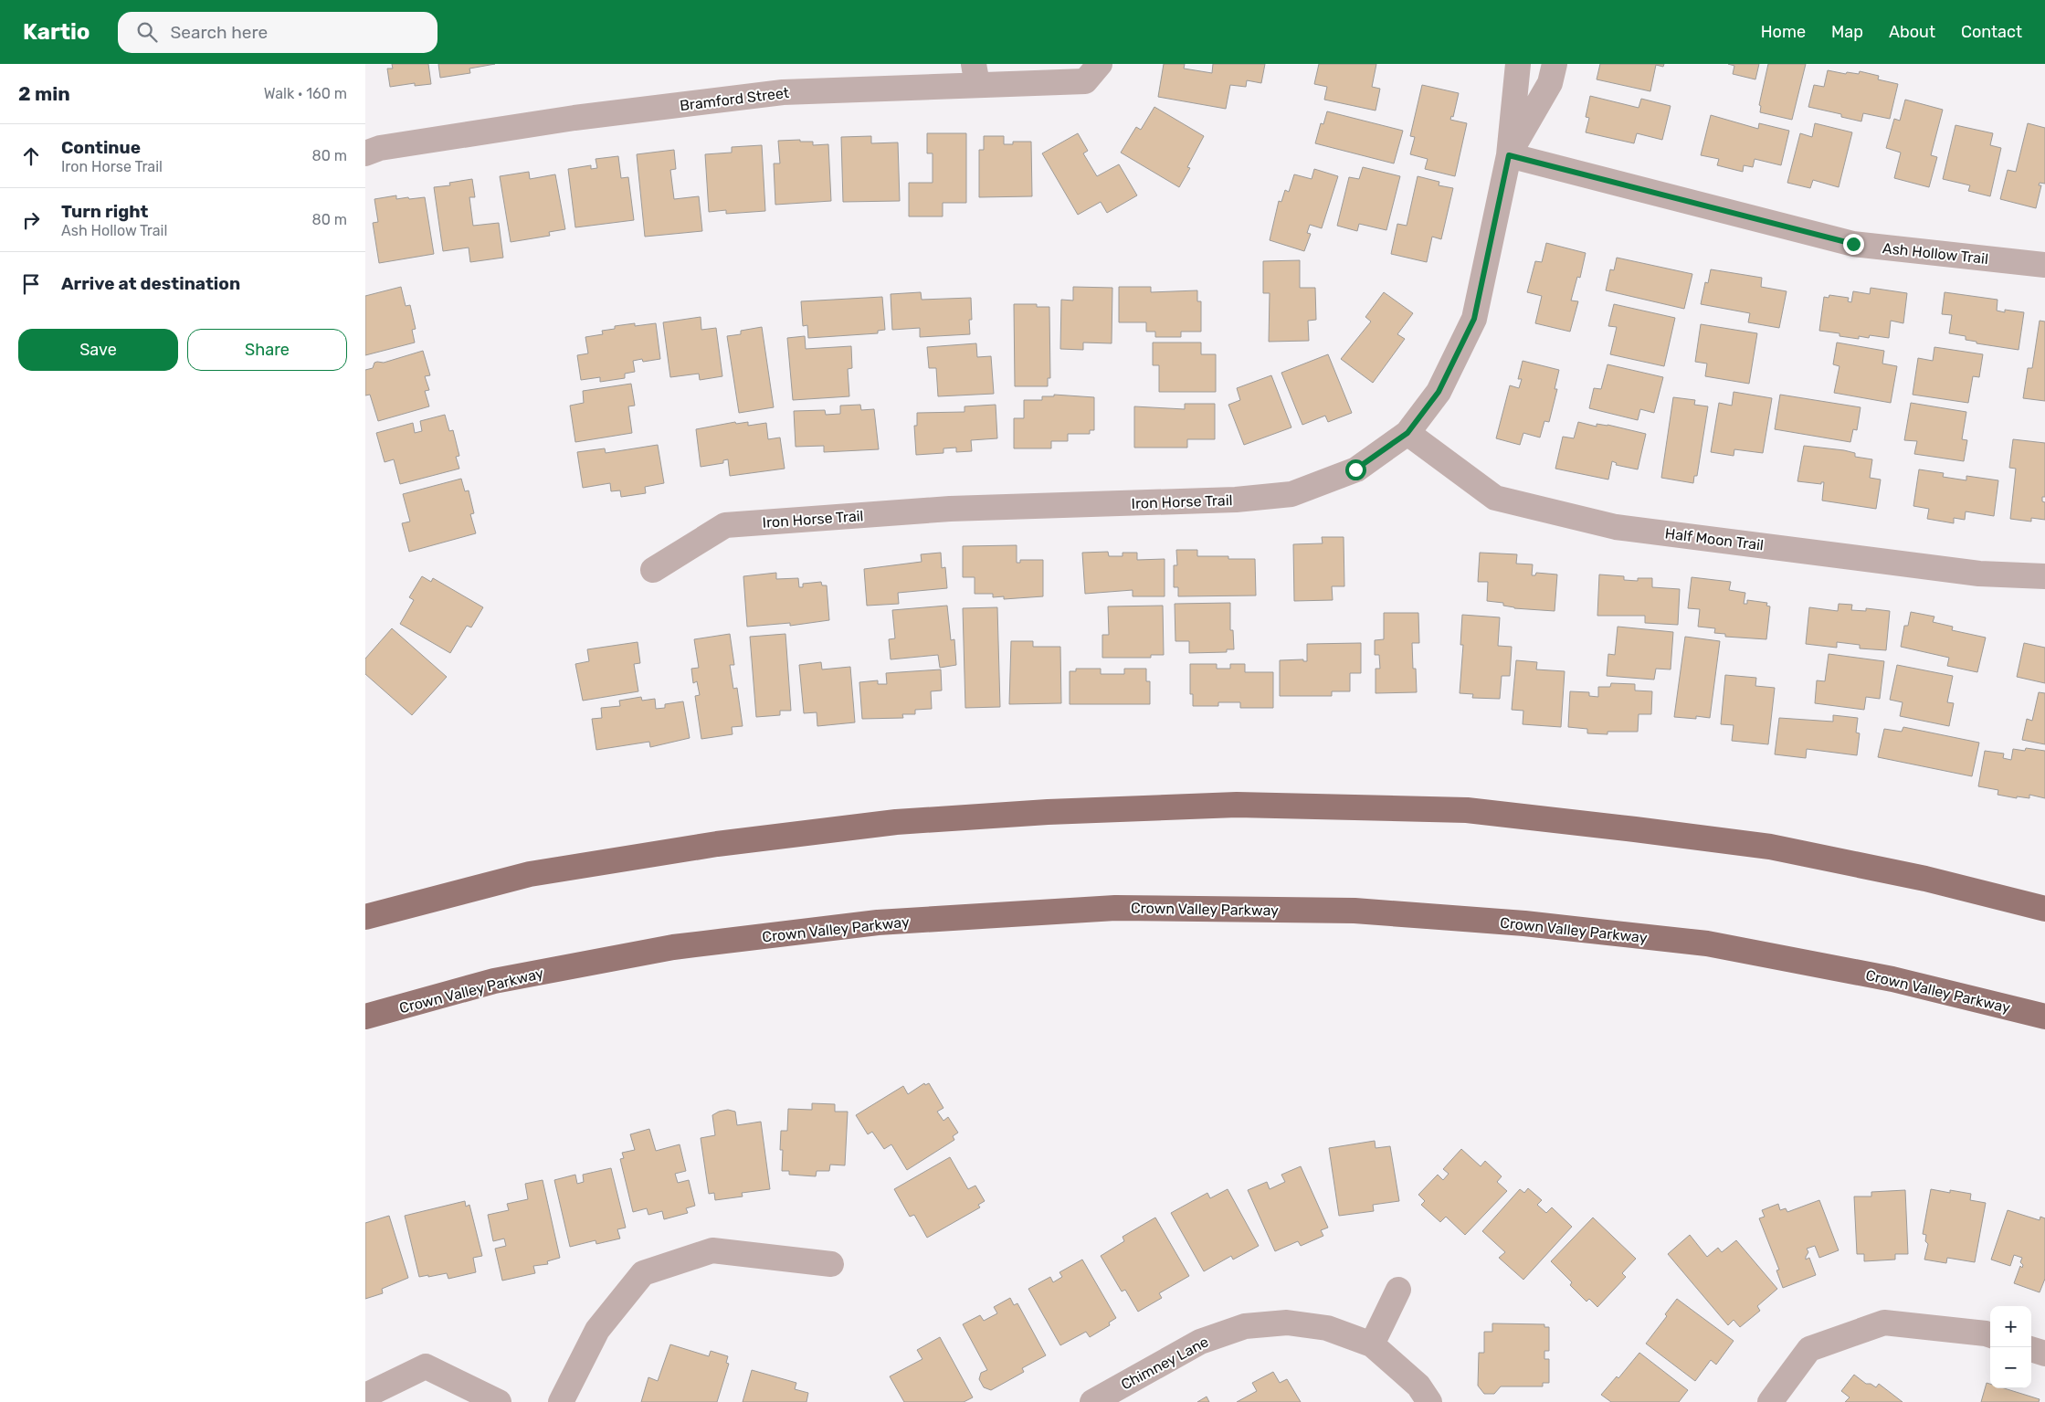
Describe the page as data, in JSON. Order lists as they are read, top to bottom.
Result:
{
  "streets": {
    "main road": ["Crown Valley Parkway"],
    "street": [
      "Bramford Street",
      "Ash Hollow Trail",
      "Iron Horse Trail",
      "Half Moon Trail",
      "Chimney Lane"
    ]
  },
  "crossings": [
    ["Ash Hollow Trail", "Iron Horse Trail"],
    ["Iron Horse Trail", "Half Moon Trail"]
  ],
  "page": {
    "header": "Kartio",
    "search": "Search here",
    "nav": [
      "Home",
      "Map",
      "About",
      "Contact"
    ],
    "heading": ["2 min", "Walk · 160 m"],
    "list": [
      ["Continue", "Iron Horse Trail", "80 m"],
      ["Turn right", "Ash Hollow Trail", "80 m"],
      "Arrive at destination"
    ],
    "buttons": ["Save", "Share"],
    "map_buttons": ["+", "−"]
  }
}
